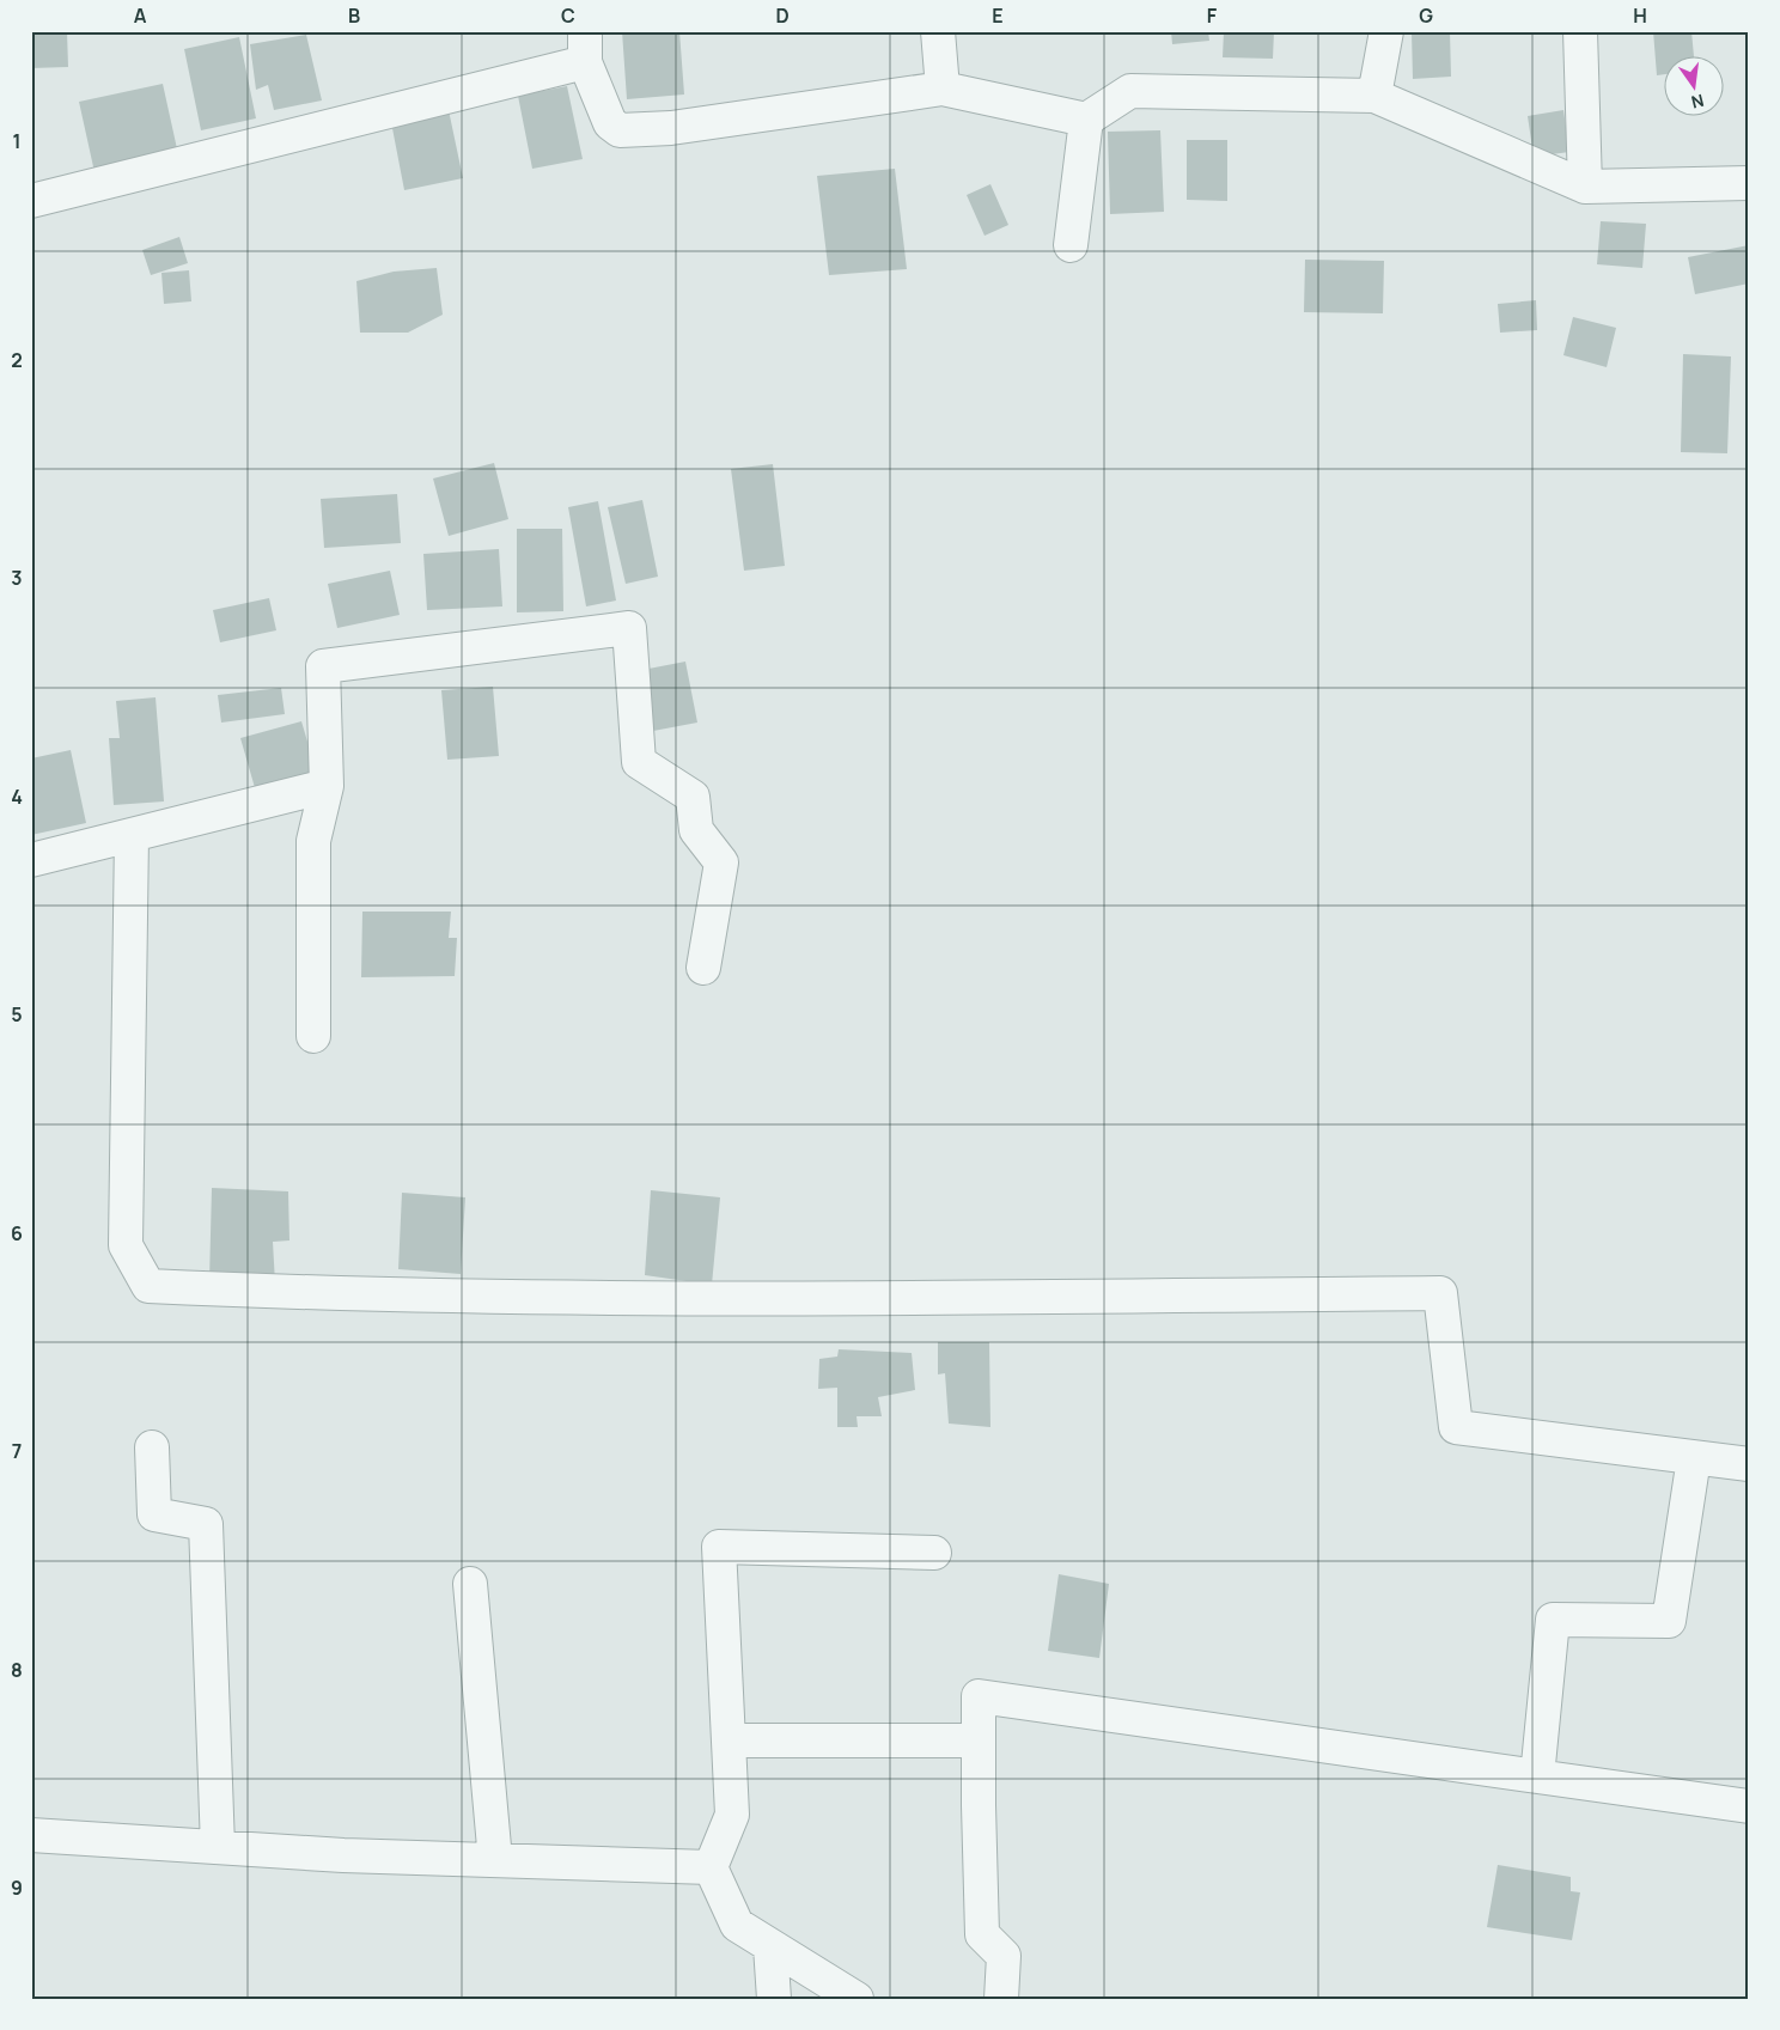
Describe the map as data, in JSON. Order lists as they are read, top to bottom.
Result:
{
  "north": "bottom",
  "grid": {
    "columns": [
      "A",
      "B",
      "C",
      "D",
      "E",
      "F",
      "G",
      "H"
    ],
    "rows": [
      "1",
      "2",
      "3",
      "4",
      "5",
      "6",
      "7",
      "8",
      "9"
    ]
  }
}
